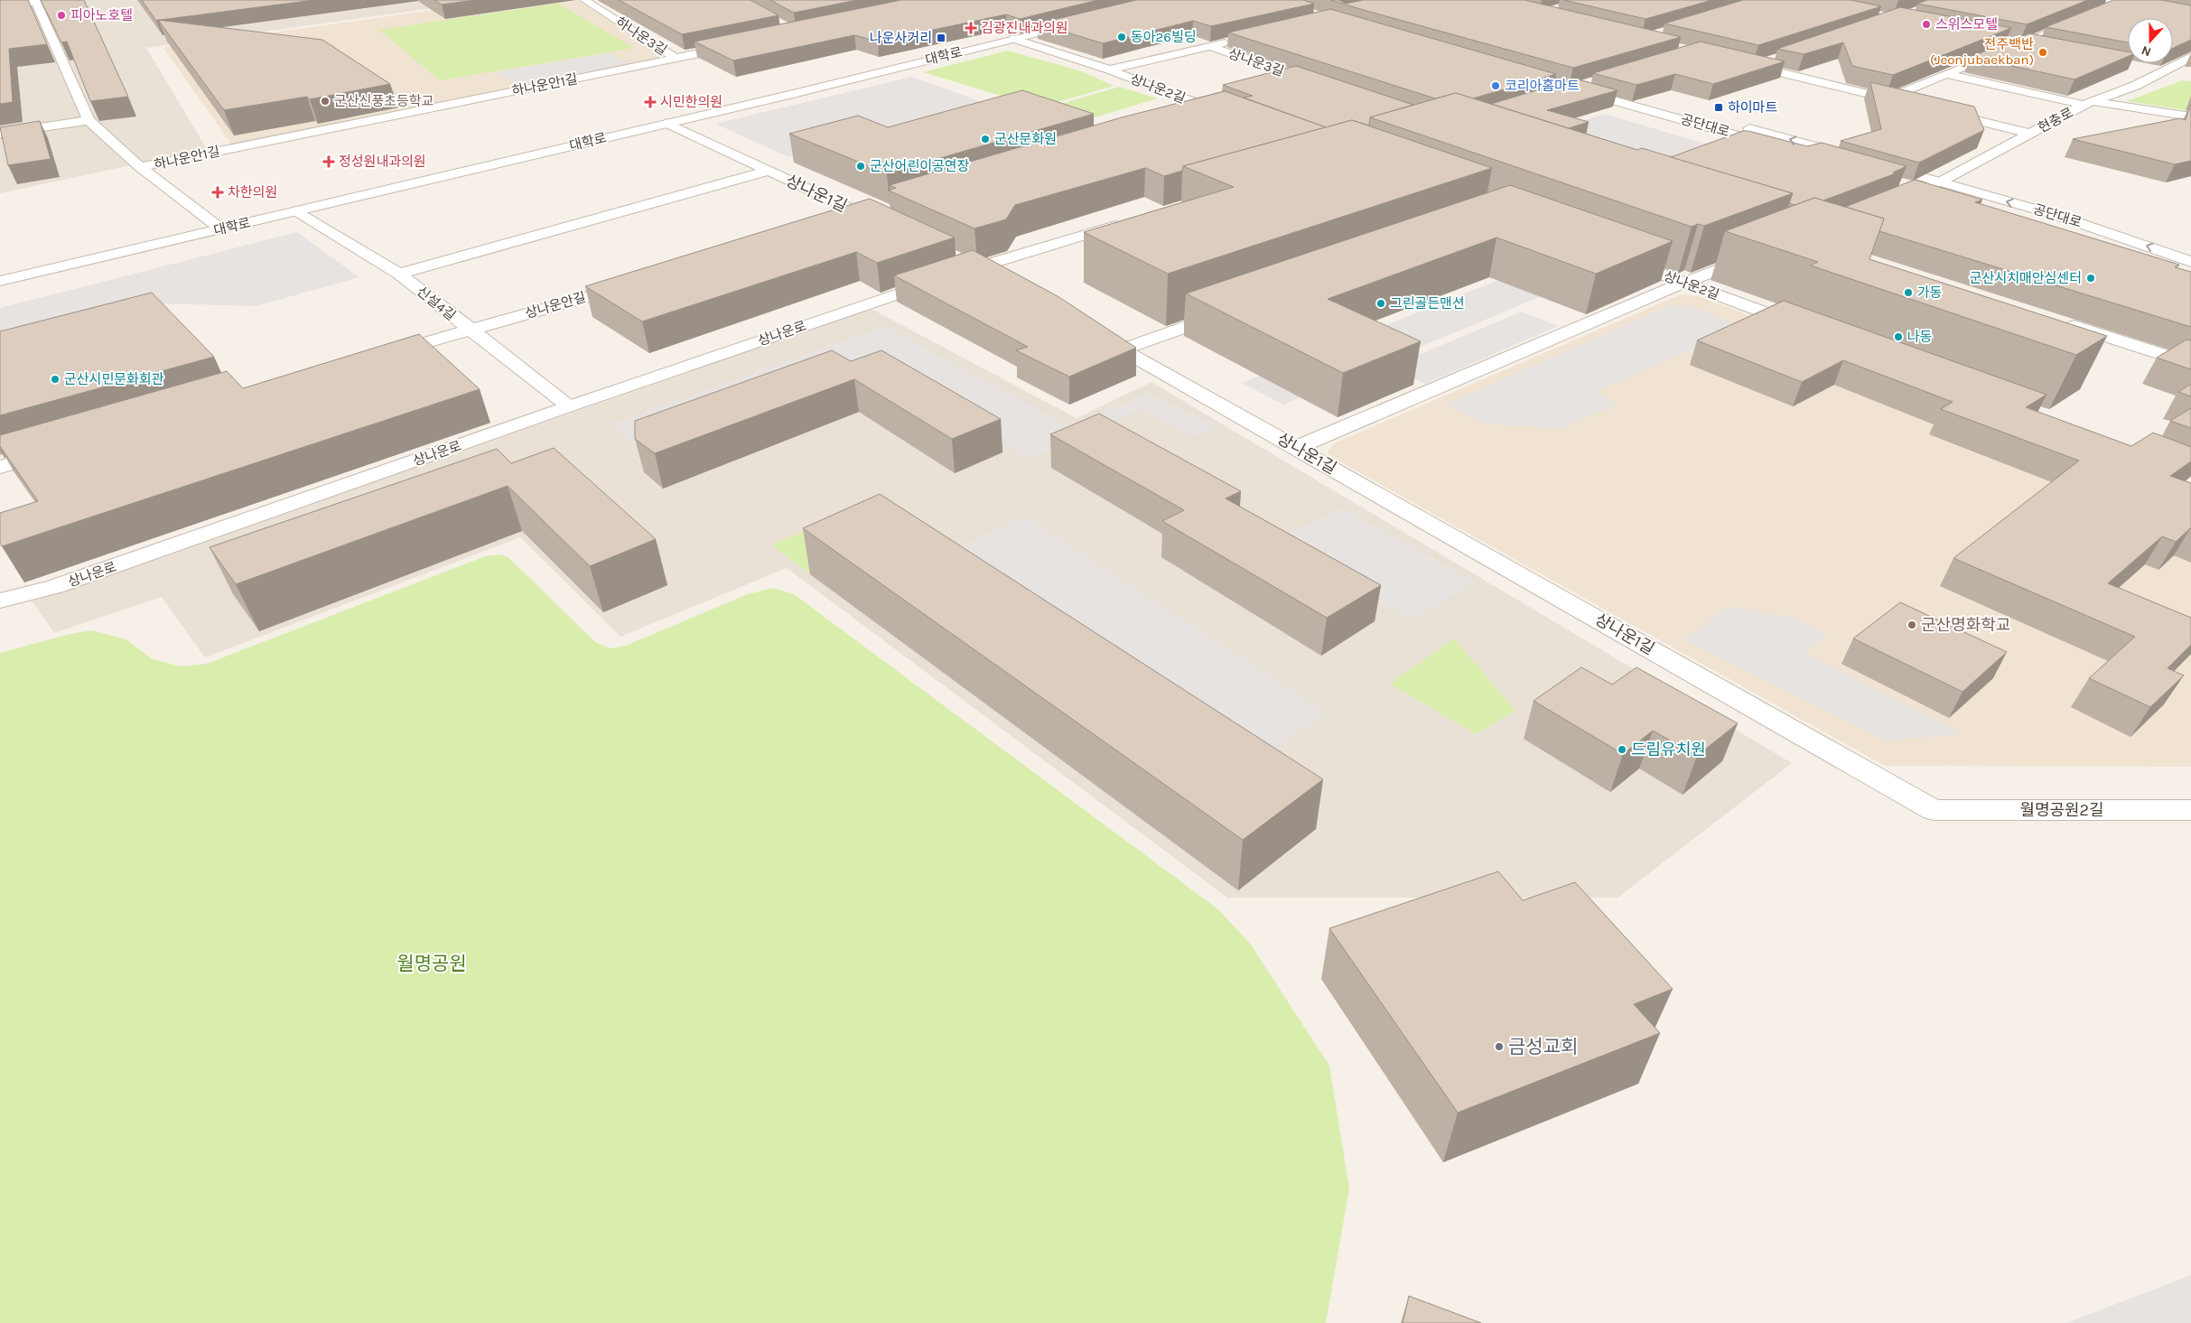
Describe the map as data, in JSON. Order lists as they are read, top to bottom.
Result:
{
  "streets": {
    "street": [
      "하나운3길",
      "대학로",
      "상나운3길",
      "하나운안1길",
      "상나운2길",
      "현충로",
      "공단대로",
      "상나운1길",
      "신설4길",
      "상나운안길",
      "상나운로",
      "월명공원2길"
    ]
  },
  "crossings": [
    ["하나운3길", "하나운안1길"],
    ["대학로", "상나운2길"],
    ["대학로", "상나운1길"],
    ["대학로", "신설4길"],
    ["현충로", "공단대로"],
    ["상나운1길", "월명공원2길"],
    ["신설4길", "상나운안길"],
    ["신설4길", "상나운로"]
  ],
  "parks": ["월명공원"],
  "places": {
    "other": [
      "피아노호텔",
      "스위스모텔",
      "동아26빌딩",
      "전주백반 (Jeonjubaekban)",
      "코리아홈마트",
      "군산신풍초등학교",
      "군산문화원",
      "군산어린이공연장",
      "군산시치매안심센터",
      "가동",
      "그린골든맨션",
      "나동",
      "군산시민문화회관",
      "군산명화학교",
      "드림유치원",
      "금성교회"
    ],
    "health": [
      "김광진내과의원",
      "시민한의원",
      "정성원내과의원",
      "차한의원"
    ],
    "transit": ["나운사거리", "하이마트"]
  },
  "north": "bottom"
}
